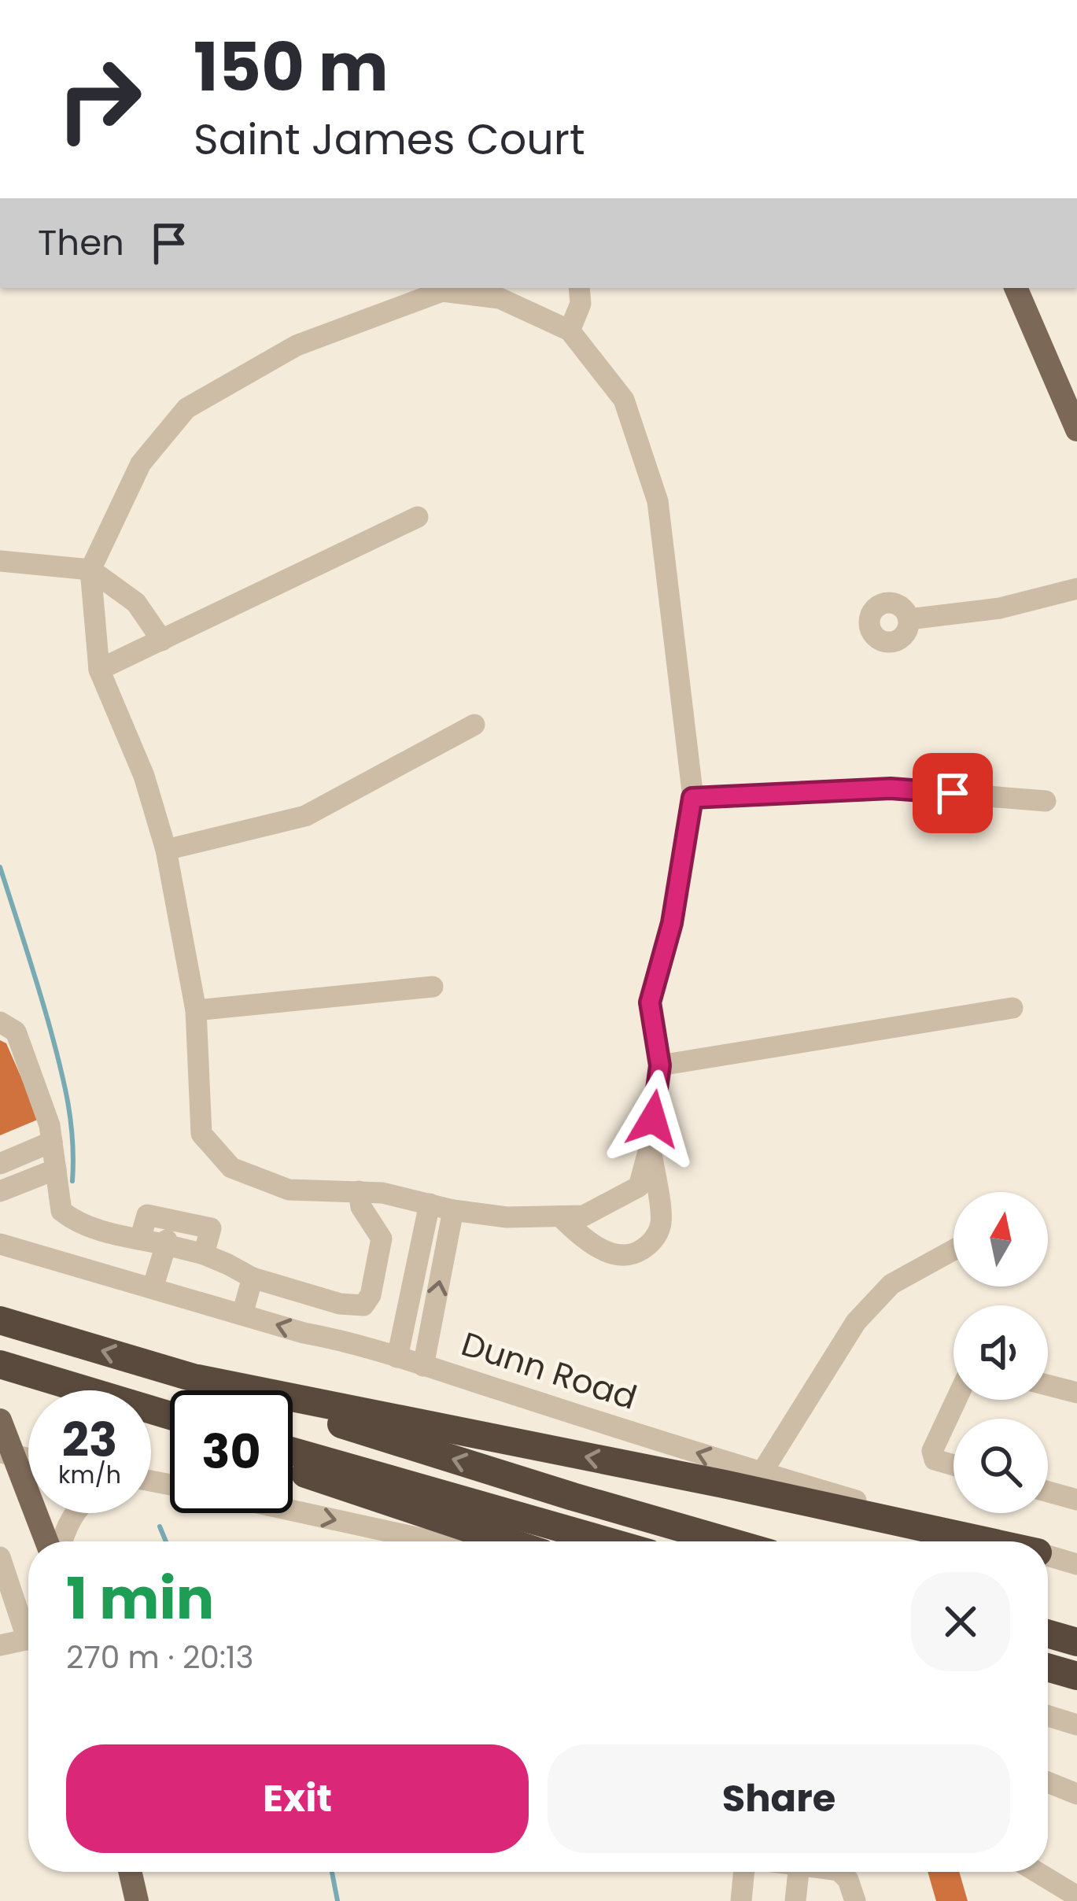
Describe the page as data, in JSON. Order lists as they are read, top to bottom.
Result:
{
  "streets": {
    "street": ["Dunn Road"]
  },
  "north": "top",
  "page": {
    "turn": ["150 m", "Saint James Court"],
    "then": "Then",
    "speed": "23 km/h",
    "limit": "30",
    "heading": ["1 min", "270 m · 20:13"],
    "buttons": ["Exit", "Share"]
  }
}
